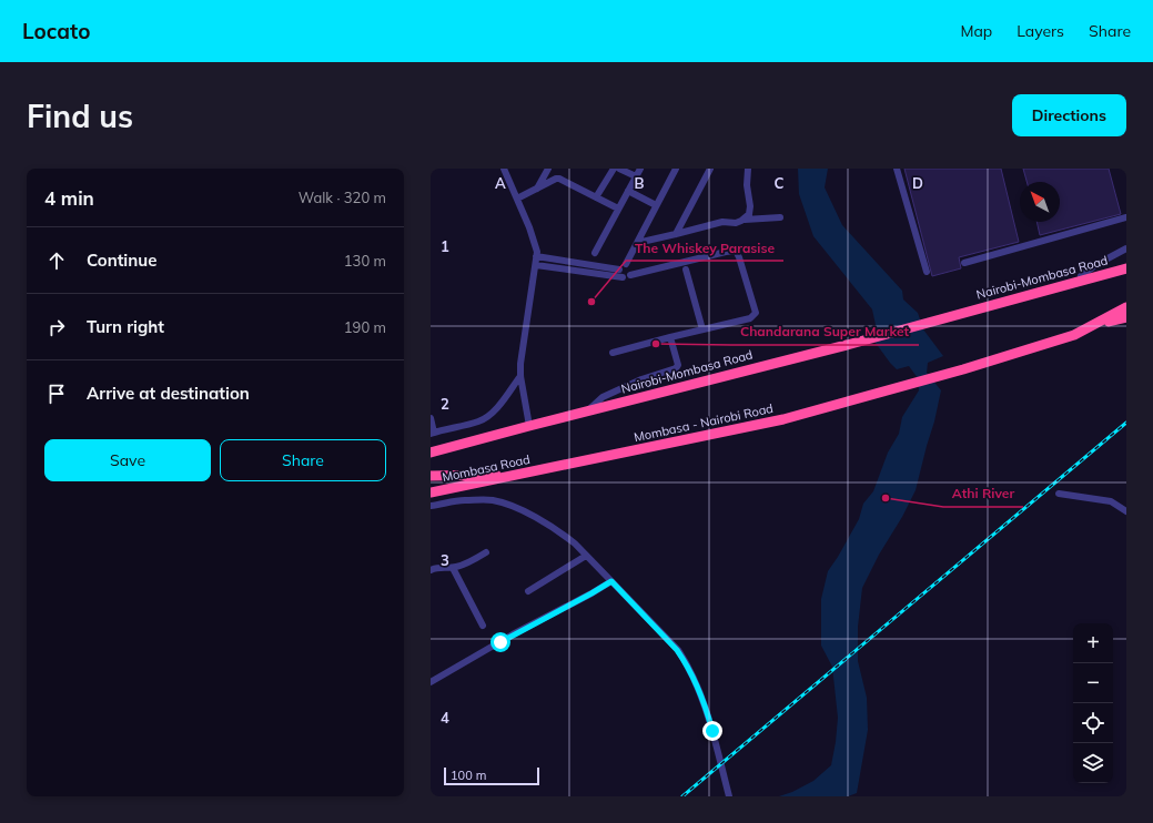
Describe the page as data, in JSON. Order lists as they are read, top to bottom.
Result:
{
  "streets": {
    "highway": ["Nairobi-Mombasa Road", "Mombasa - Nairobi Road", "Mombasa Road"]
  },
  "crossings": [
    ["Mombasa - Nairobi Road", "Mombasa Road"]
  ],
  "places": ["The Whiskey Parasise", "Chandarana Super Market", "Athi River"],
  "scale_bar": "100 m",
  "north": "top left",
  "page": {
    "header": "Locato",
    "nav": ["Map", "Layers", "Share"],
    "buttons": [
      "Directions",
      ["Save", "Share"]
    ],
    "title": "Find us",
    "heading": ["4 min", "Walk · 320 m"],
    "list": [
      ["Continue", "130 m"],
      ["Turn right", "190 m"],
      "Arrive at destination"
    ],
    "map_buttons": ["+", "−"],
    "scale": "100 m"
  },
  "grid": {
    "columns": [
      "A",
      "B",
      "C",
      "D"
    ],
    "rows": [
      "1",
      "2",
      "3",
      "4"
    ]
  }
}
